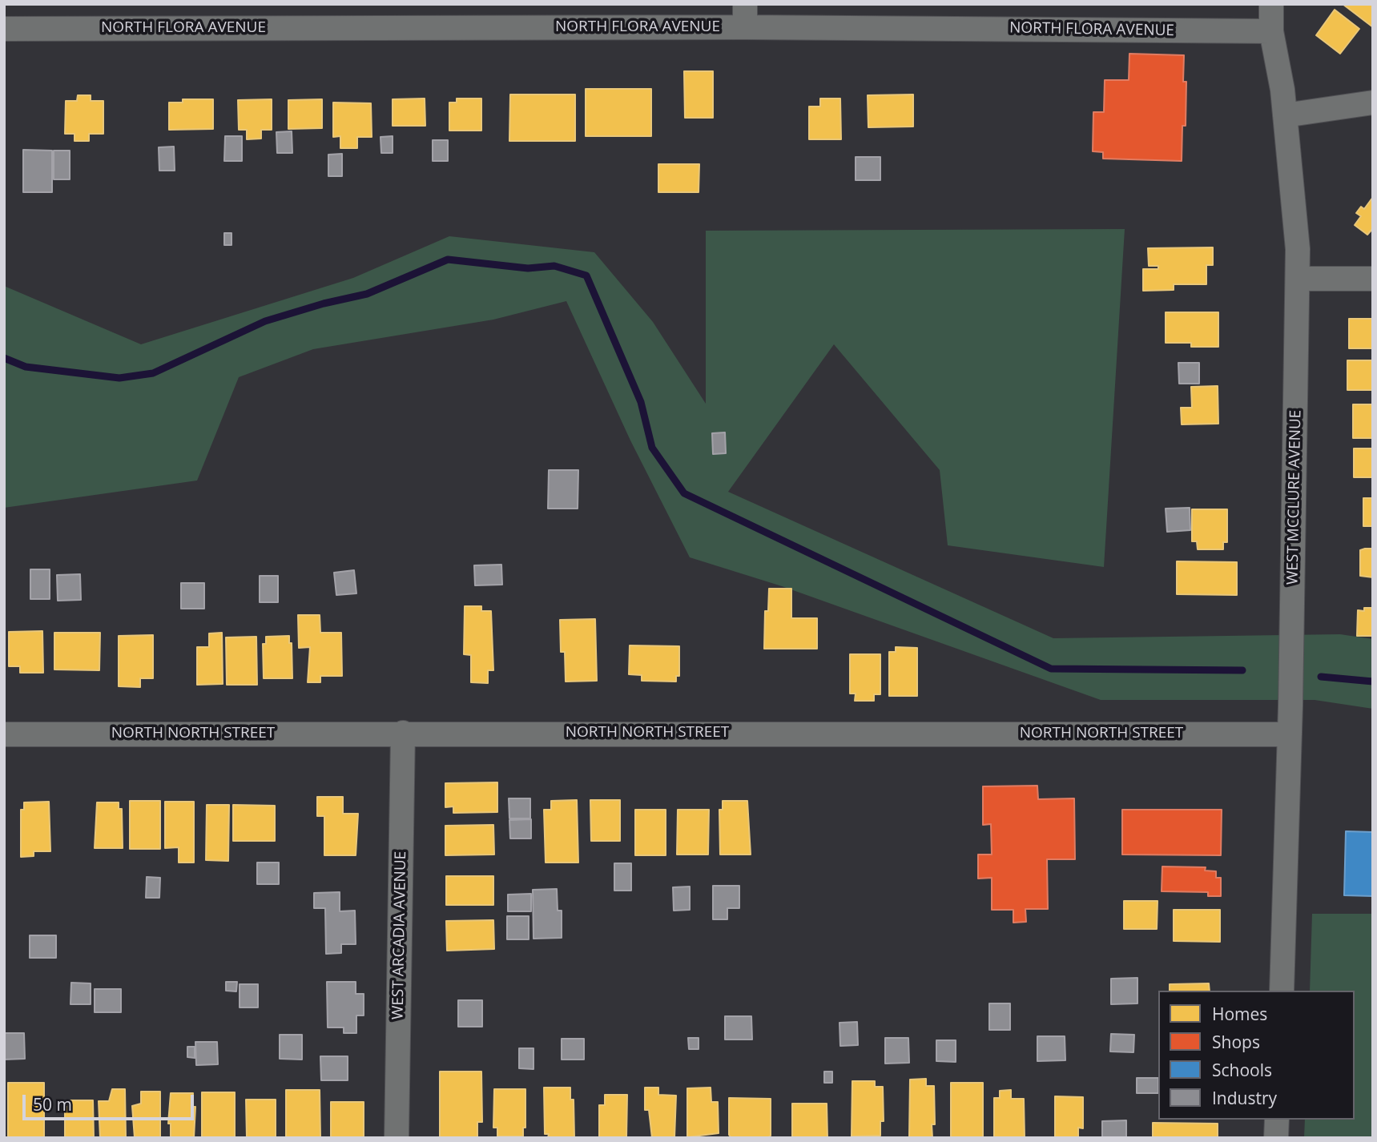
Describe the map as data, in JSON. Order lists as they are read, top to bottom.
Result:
{
  "streets": {
    "street": [
      "NORTH FLORA AVENUE",
      "WEST MCCLURE AVENUE",
      "NORTH NORTH STREET",
      "WEST ARCADIA AVENUE"
    ]
  },
  "crossings": [
    ["NORTH FLORA AVENUE", "WEST MCCLURE AVENUE"],
    ["WEST MCCLURE AVENUE", "NORTH NORTH STREET"],
    ["NORTH NORTH STREET", "WEST ARCADIA AVENUE"]
  ],
  "legend": [
    "Homes",
    "Shops",
    "Schools",
    "Industry"
  ],
  "scale_bar": "50 m"
}
